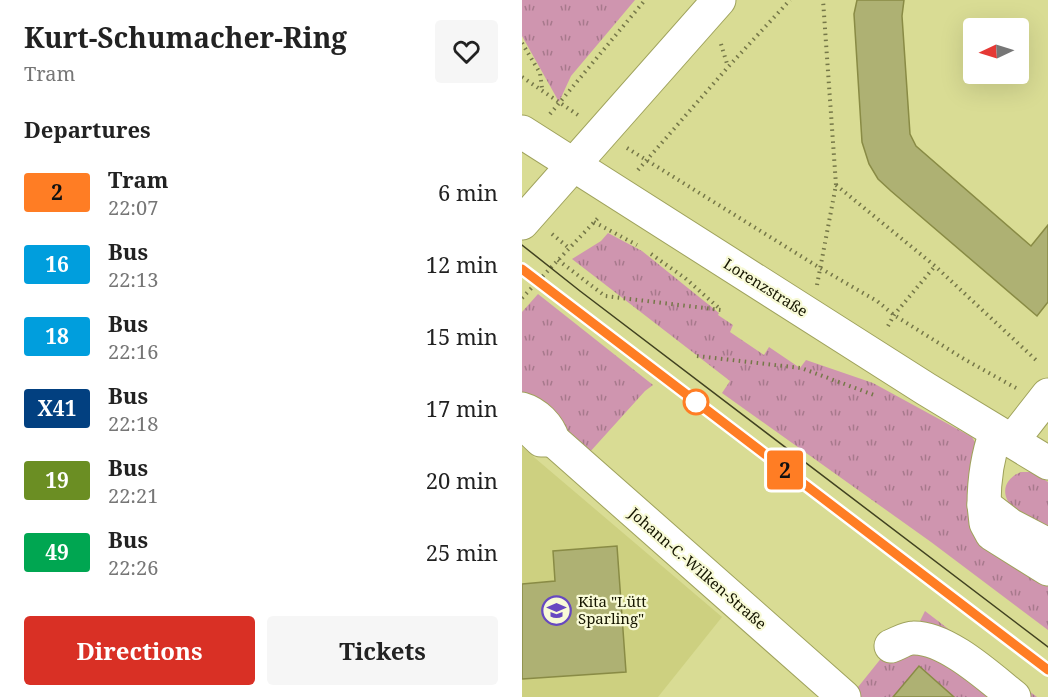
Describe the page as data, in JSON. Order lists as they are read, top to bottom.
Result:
{
  "streets": {
    "street": ["Lorenzstraße", "Johann-C.-Wilken-Straße"]
  },
  "places": {
    "school or university": ["Kita \"Lütt Sparling\""]
  },
  "lines": ["tram line 2"],
  "north": "left",
  "page": {
    "heading": [
      ["Kurt-Schumacher-Ring", "Tram"],
      "Departures"
    ],
    "on_map": "2",
    "list": [
      {
        "mark": "2",
        "name": "Tram",
        "note": "22:07",
        "value": "6 min"
      },
      {
        "mark": "16",
        "name": "Bus",
        "note": "22:13",
        "value": "12 min"
      },
      {
        "mark": "18",
        "name": "Bus",
        "note": "22:16",
        "value": "15 min"
      },
      {
        "mark": "X41",
        "name": "Bus",
        "note": "22:18",
        "value": "17 min"
      },
      {
        "mark": "19",
        "name": "Bus",
        "note": "22:21",
        "value": "20 min"
      },
      {
        "mark": "49",
        "name": "Bus",
        "note": "22:26",
        "value": "25 min"
      }
    ],
    "buttons": ["Directions", "Tickets"]
  }
}
